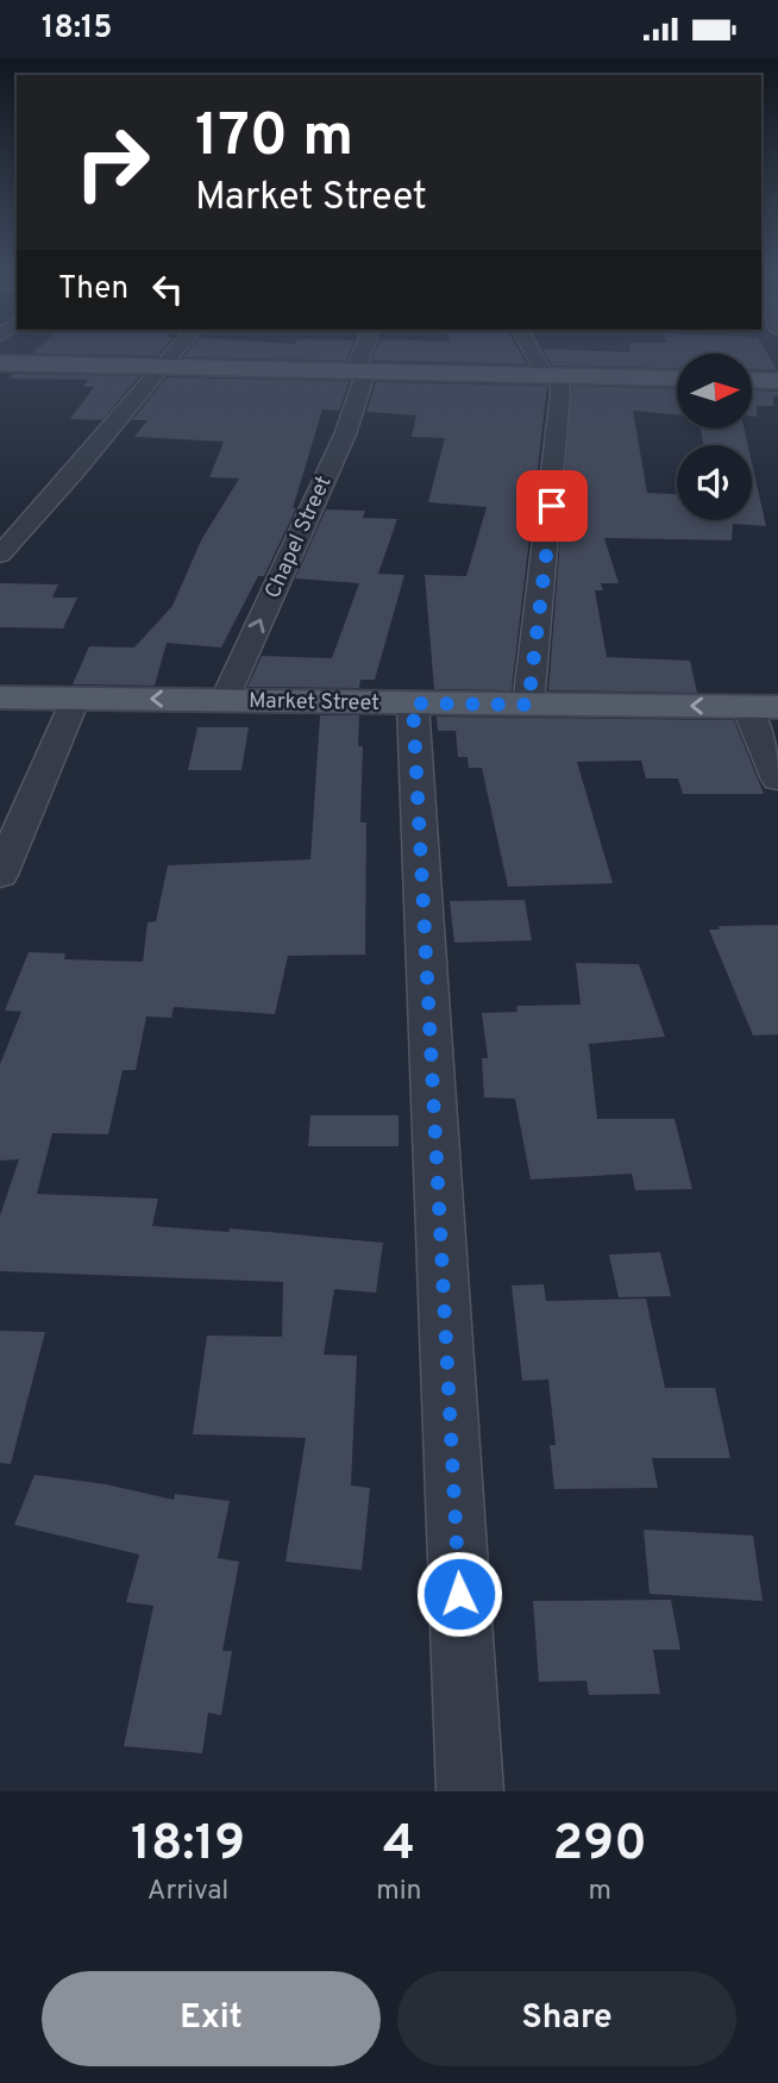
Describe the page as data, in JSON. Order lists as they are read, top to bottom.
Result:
{
  "streets": {
    "main road": ["Market Street"],
    "street": ["Chapel Street"]
  },
  "crossings": [
    ["Chapel Street", "Market Street"]
  ],
  "north": "right",
  "page": {
    "status": "18:15",
    "turn": ["170 m", "Market Street"],
    "then": "Then",
    "eta": [
      "18:19",
      "Arrival",
      "4",
      "min",
      "290",
      "m"
    ],
    "buttons": ["Exit", "Share"]
  }
}
